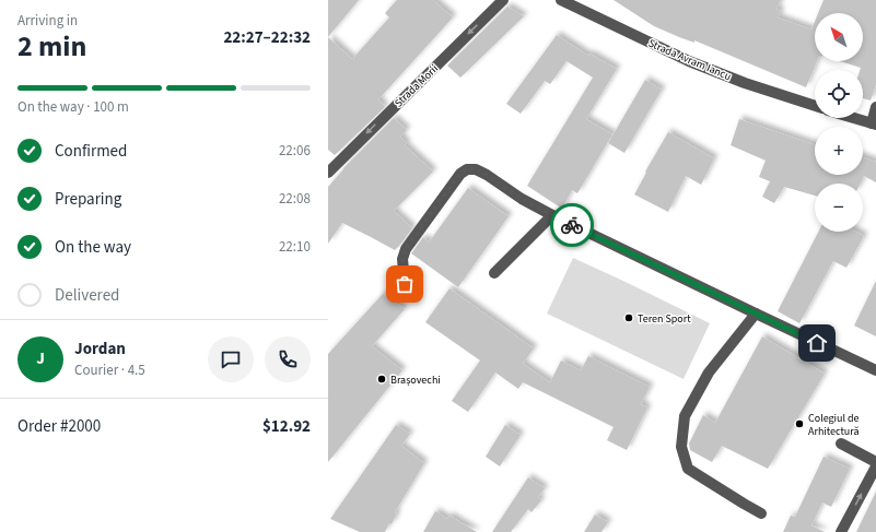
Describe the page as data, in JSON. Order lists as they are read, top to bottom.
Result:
{
  "streets": {
    "street": ["Strada Avram Iancu", "Strada Morii"]
  },
  "one_way": ["Strada Morii"],
  "places": ["Teren Sport", "Brașovechi", "Colegiul de Arhitectură"],
  "north": "top left",
  "page": {
    "heading": ["2 min", "Arriving in", "22:27–22:32"],
    "panel": [
      "Jordan",
      "Courier · 4.5",
      "Order #2000",
      "$12.92"
    ],
    "map_buttons": ["+", "−"],
    "bar": "On the way · 100 m",
    "list": [
      ["Confirmed", "22:06"],
      ["Preparing", "22:08"],
      ["On the way", "22:10"],
      "Delivered"
    ],
    "round": "J"
  }
}
